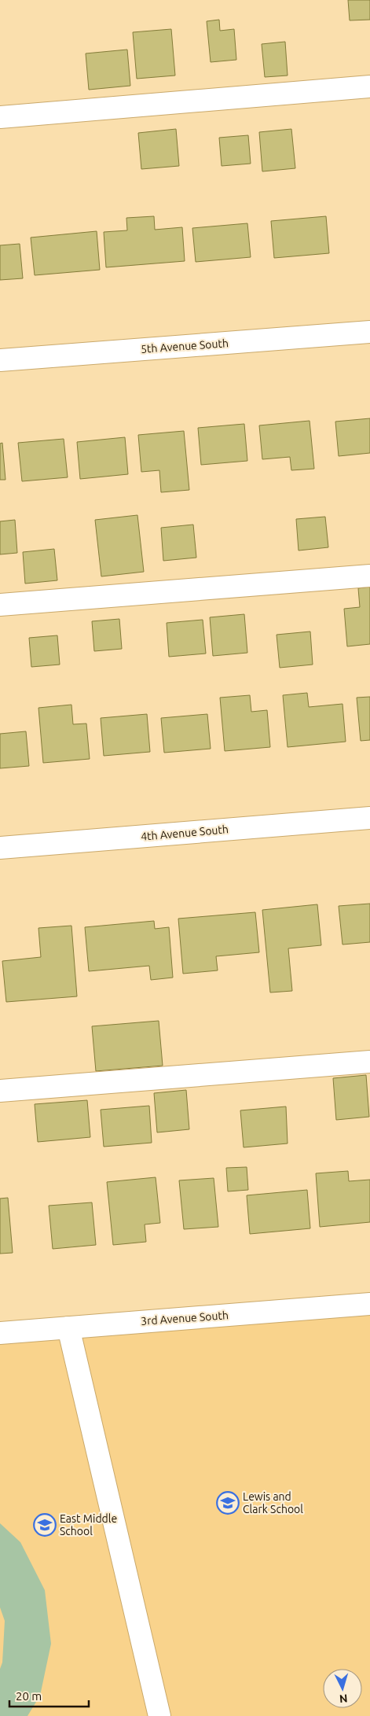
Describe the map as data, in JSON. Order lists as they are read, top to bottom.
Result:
{
  "streets": {
    "street": ["5th Avenue South", "4th Avenue South", "3rd Avenue South"]
  },
  "places": {
    "school or university": ["Lewis and Clark School", "East Middle School"]
  },
  "scale_bar": "20 m",
  "north": "bottom"
}
